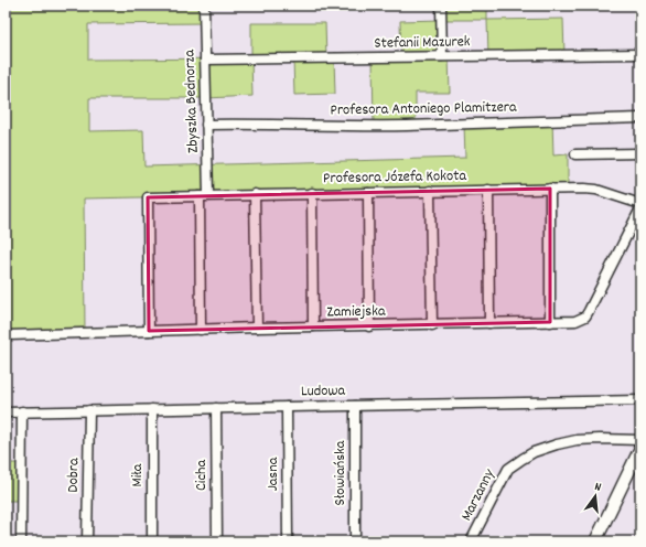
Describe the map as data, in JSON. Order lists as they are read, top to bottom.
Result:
{
  "streets": {
    "street": [
      "Stefanii Mazurek",
      "Zbyszka Bednorza",
      "Profesora Antoniego Plamitzera",
      "Profesora Józefa Kokota",
      "Zamiejska",
      "Ludowa",
      "Słowiańska",
      "Jasna",
      "Dobra",
      "Miła",
      "Cicha",
      "Marzanny"
    ]
  },
  "crossings": [
    ["Stefanii Mazurek", "Zbyszka Bednorza"],
    ["Zbyszka Bednorza", "Profesora Antoniego Plamitzera"],
    ["Zbyszka Bednorza", "Profesora Józefa Kokota"],
    ["Zbyszka Bednorza", "Zamiejska"],
    ["Profesora Józefa Kokota", "Zamiejska"],
    ["Ludowa", "Słowiańska"],
    ["Ludowa", "Jasna"],
    ["Ludowa", "Dobra"],
    ["Ludowa", "Miła"],
    ["Ludowa", "Cicha"]
  ],
  "north": "top"
}
